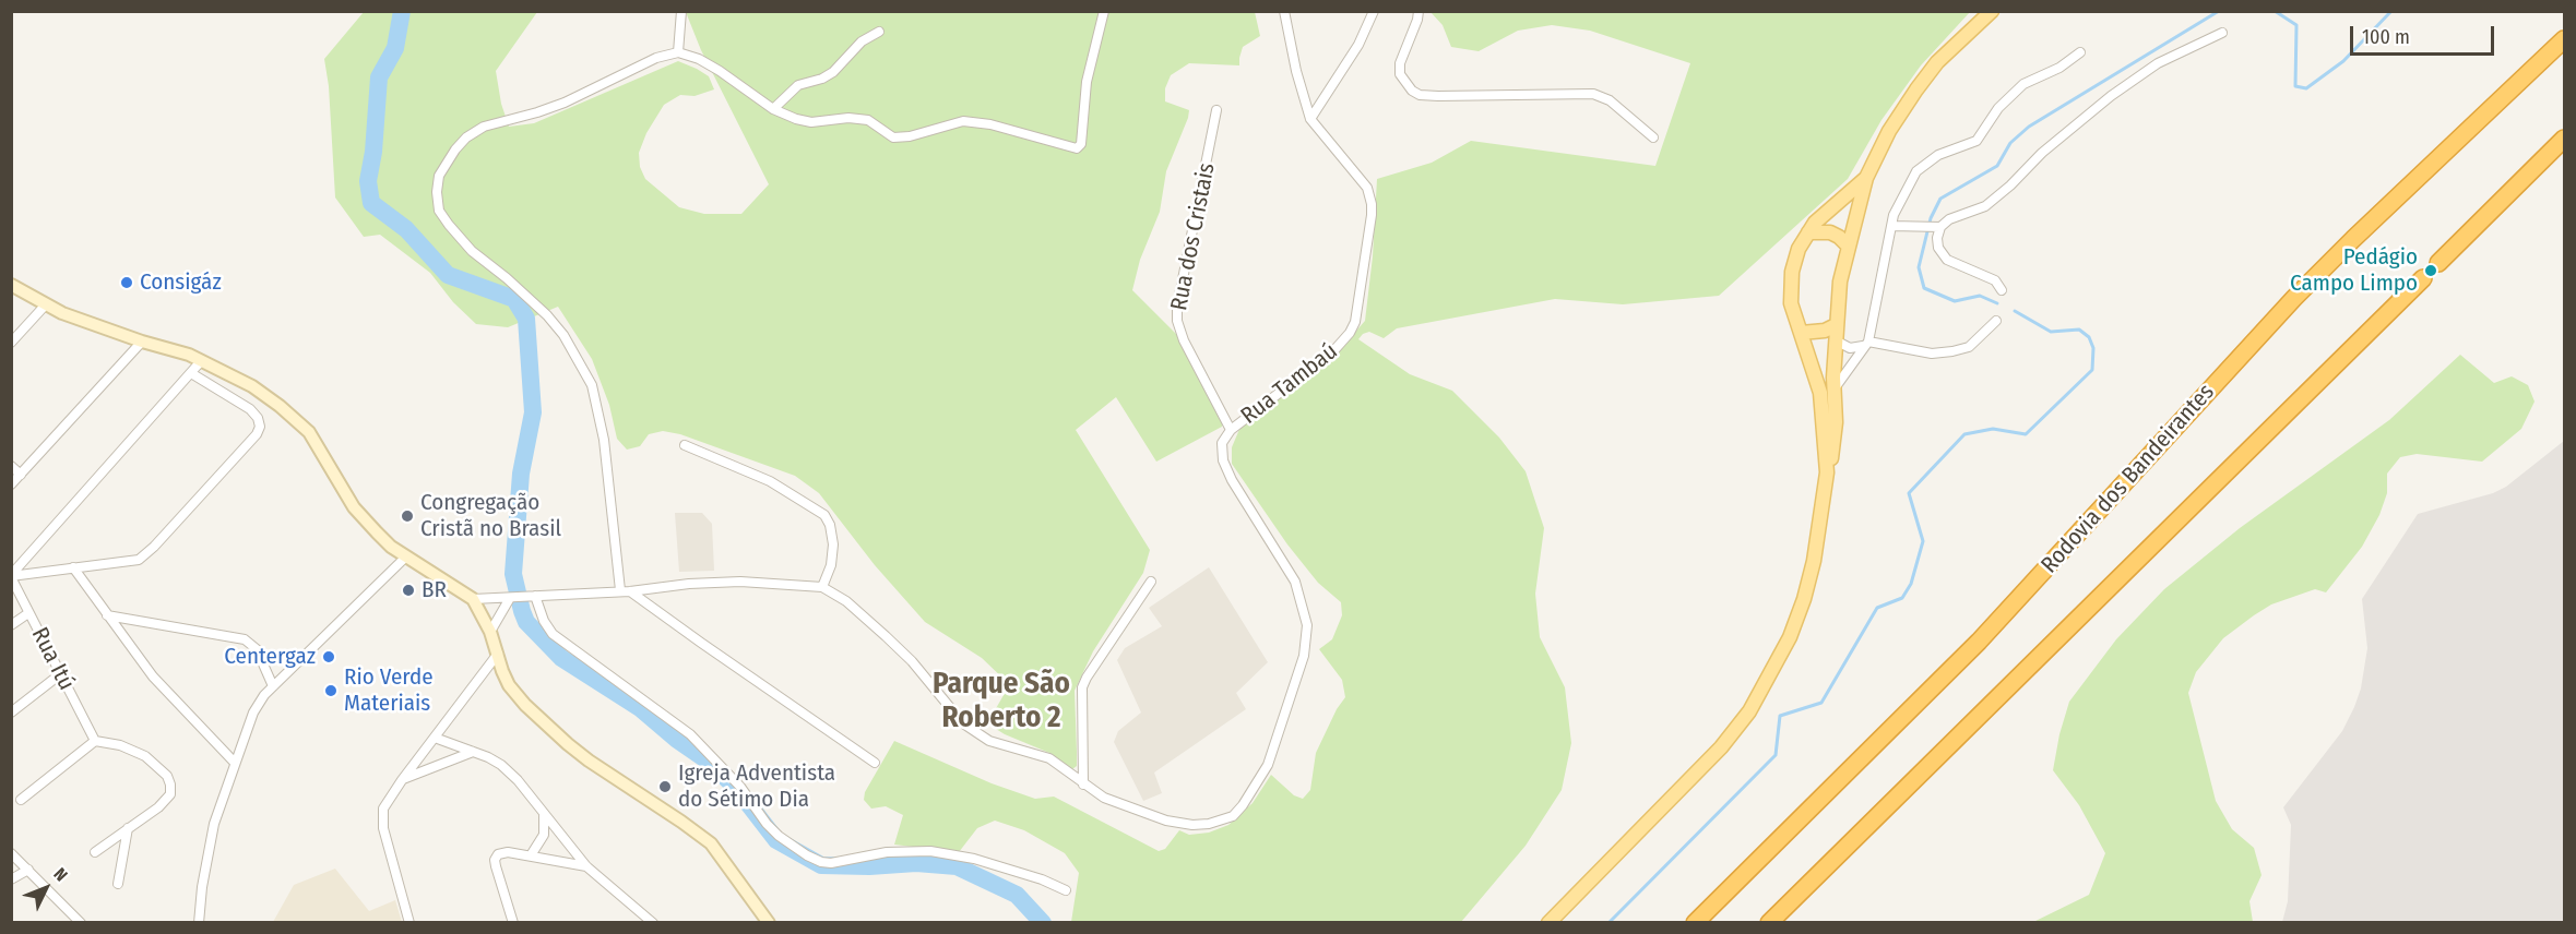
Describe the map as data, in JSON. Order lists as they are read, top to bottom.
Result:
{
  "streets": {
    "highway": ["Rodovia dos Bandeirantes"],
    "street": ["Rua dos Cristais", "Rua Tambaú", "Rua Itú"]
  },
  "crossings": [
    ["Rua dos Cristais", "Rua Tambaú"]
  ],
  "districts": ["Parque São Roberto 2"],
  "places": [
    "Pedágio Campo Limpo",
    "Consigáz",
    "Congregação Cristã no Brasil",
    "BR",
    "Centergaz",
    "Rio Verde Materiais",
    "Igreja Adventista do Sétimo Dia"
  ],
  "scale_bar": "100 m",
  "north": "top right"
}
